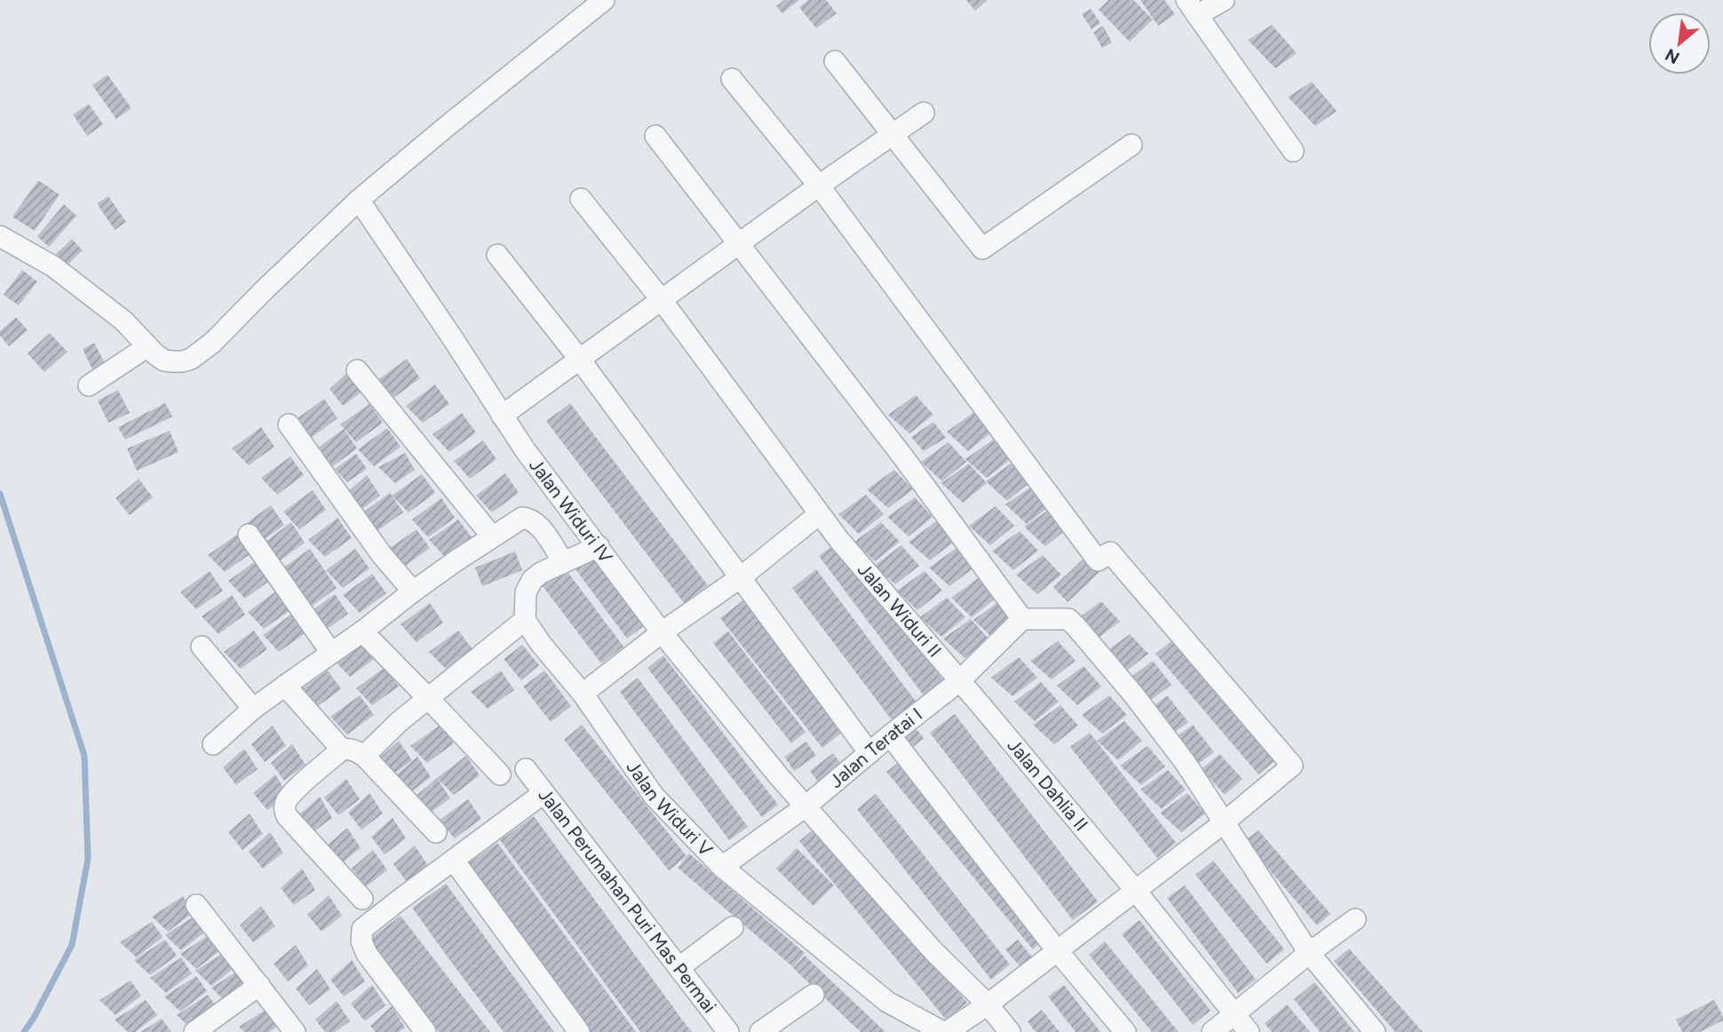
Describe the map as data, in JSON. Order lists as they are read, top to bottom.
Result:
{
  "streets": {
    "street": [
      "Jalan Widuri IV",
      "Jalan Widuri II",
      "Jalan Teratai I",
      "Jalan Dahlia II",
      "Jalan Widuri V",
      "Jalan Perumahan Puri Mas Permai"
    ]
  },
  "crossings": [
    ["Jalan Widuri IV", "Jalan Teratai I"],
    ["Jalan Widuri II", "Jalan Teratai I"],
    ["Jalan Widuri II", "Jalan Dahlia II"],
    ["Jalan Teratai I", "Jalan Dahlia II"],
    ["Jalan Teratai I", "Jalan Widuri V"]
  ],
  "north": "bottom left"
}
